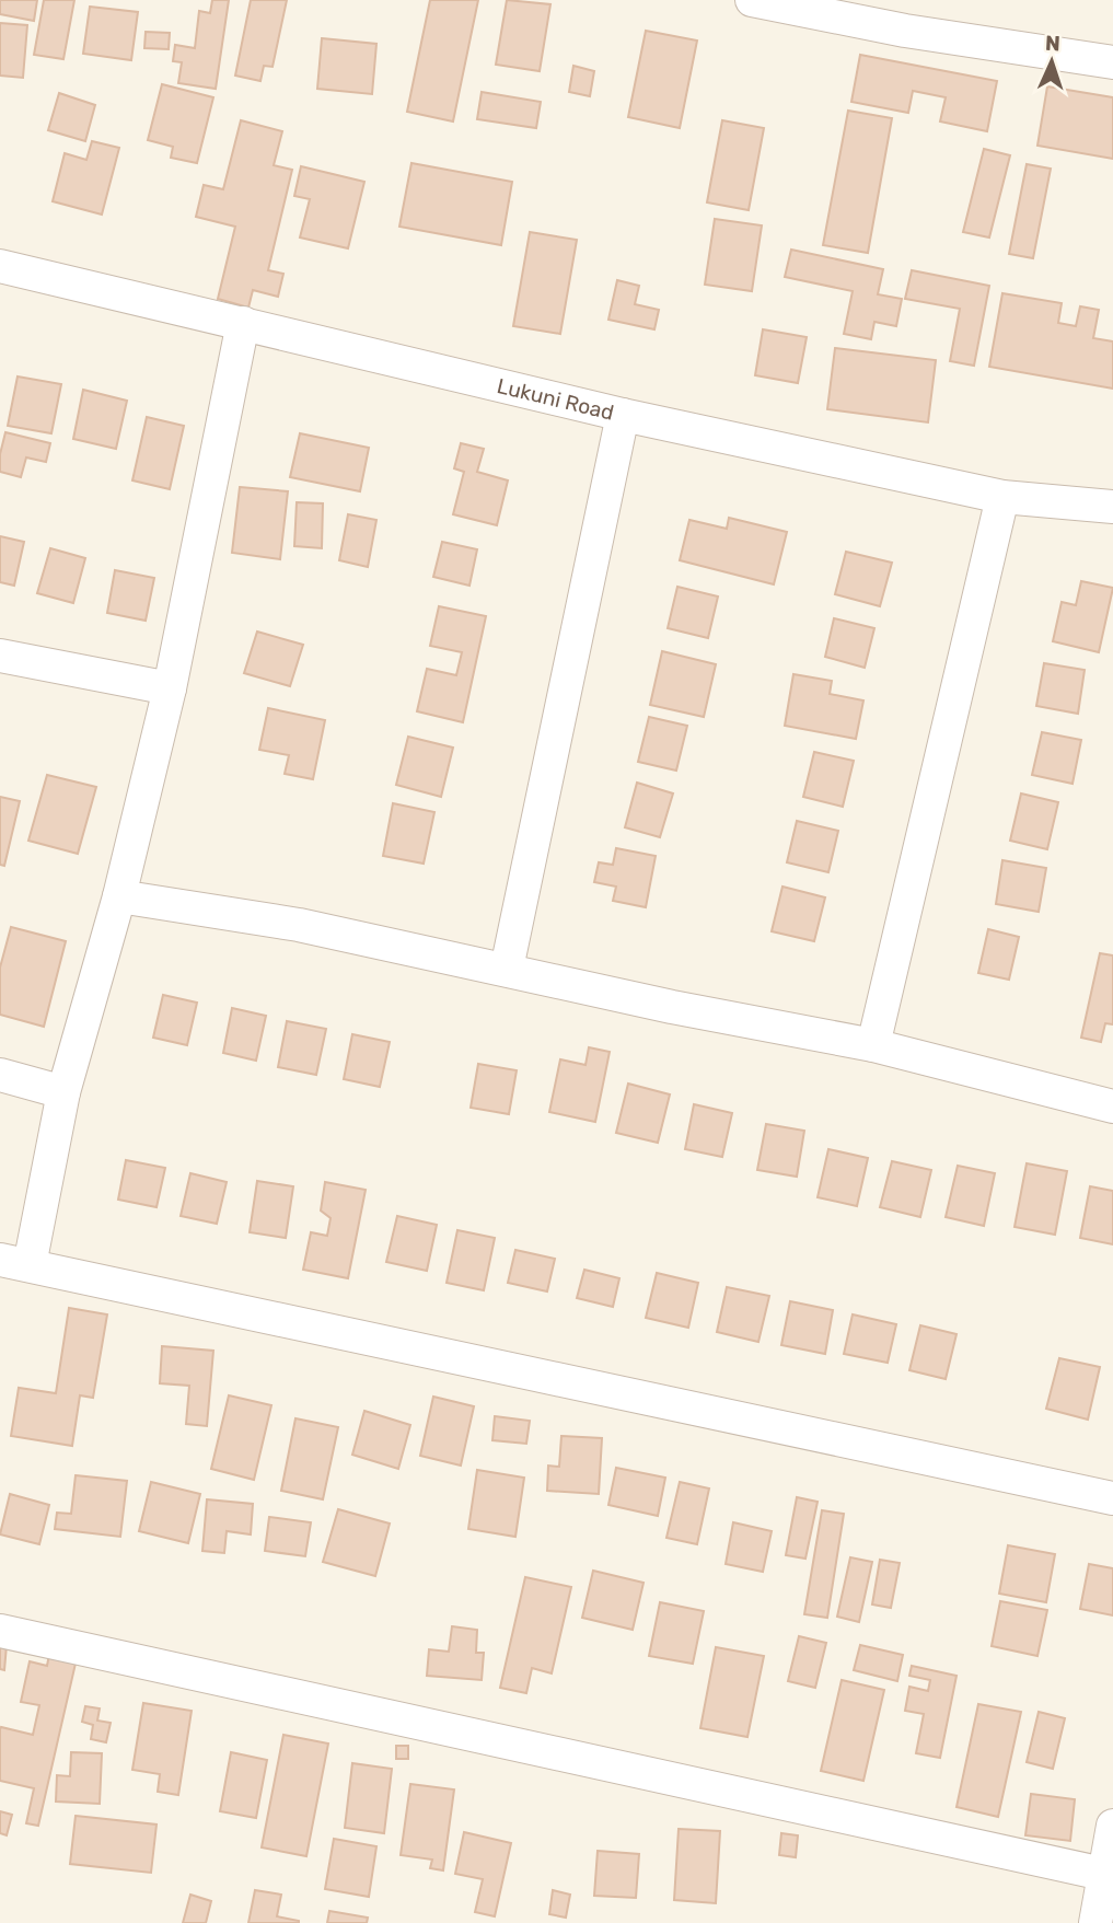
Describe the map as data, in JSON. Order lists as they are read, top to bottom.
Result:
{
  "streets": {
    "street": ["Lukuni Road"]
  },
  "north": "top"
}
